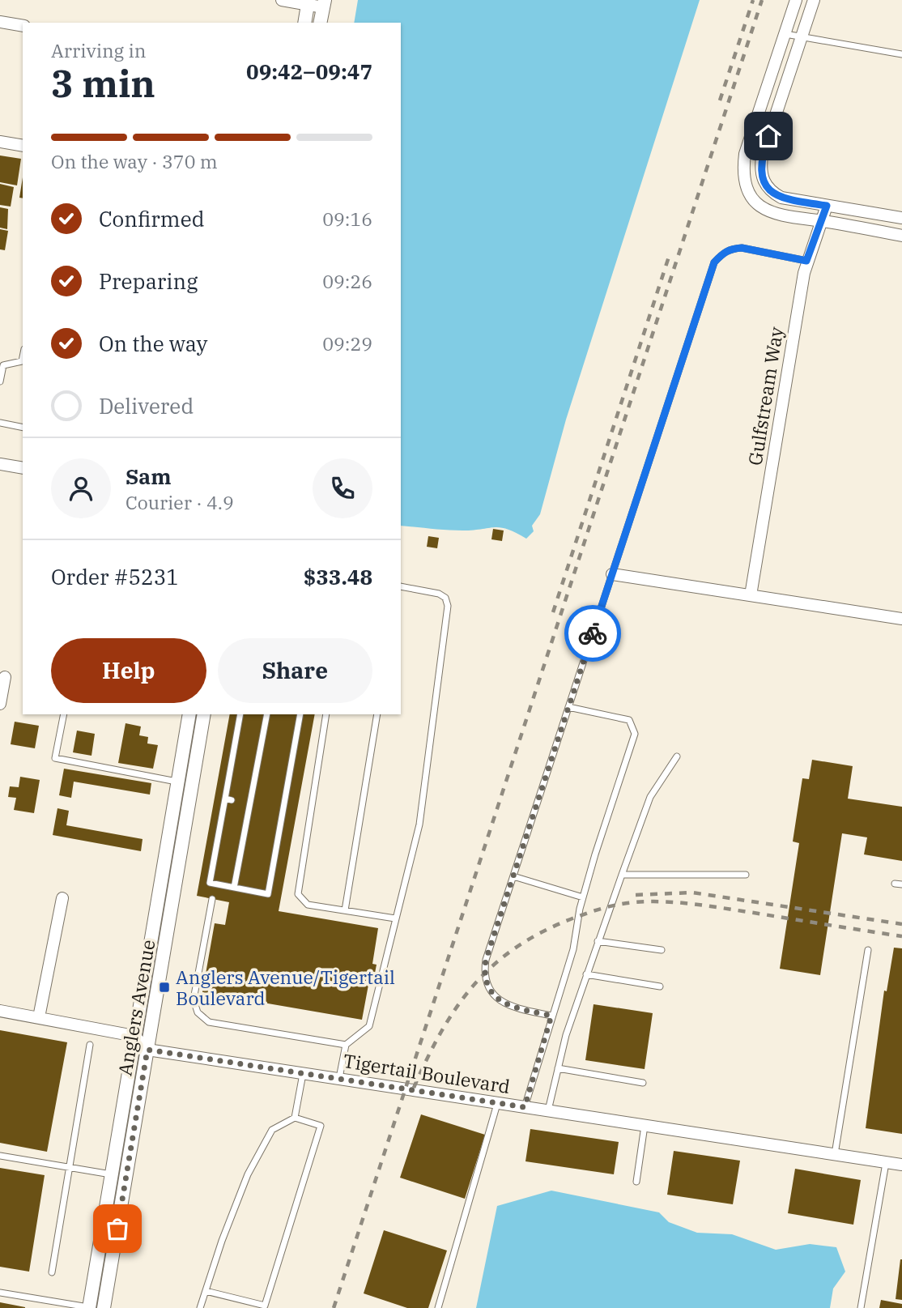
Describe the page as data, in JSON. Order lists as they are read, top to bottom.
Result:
{
  "streets": {
    "street": ["Gulfstream Way", "Anglers Avenue", "Tigertail Boulevard"]
  },
  "crossings": [
    ["Anglers Avenue", "Tigertail Boulevard"]
  ],
  "places": {
    "transit": ["Anglers Avenue/Tigertail Boulevard"]
  },
  "page": {
    "heading": ["3 min", "Arriving in", "09:42–09:47"],
    "panel": [
      "Sam",
      "Courier · 4.9",
      "Order #5231",
      "$33.48"
    ],
    "bar": "On the way · 370 m",
    "list": [
      ["Confirmed", "09:16"],
      ["Preparing", "09:26"],
      ["On the way", "09:29"],
      "Delivered"
    ],
    "buttons": ["Help", "Share"]
  }
}
